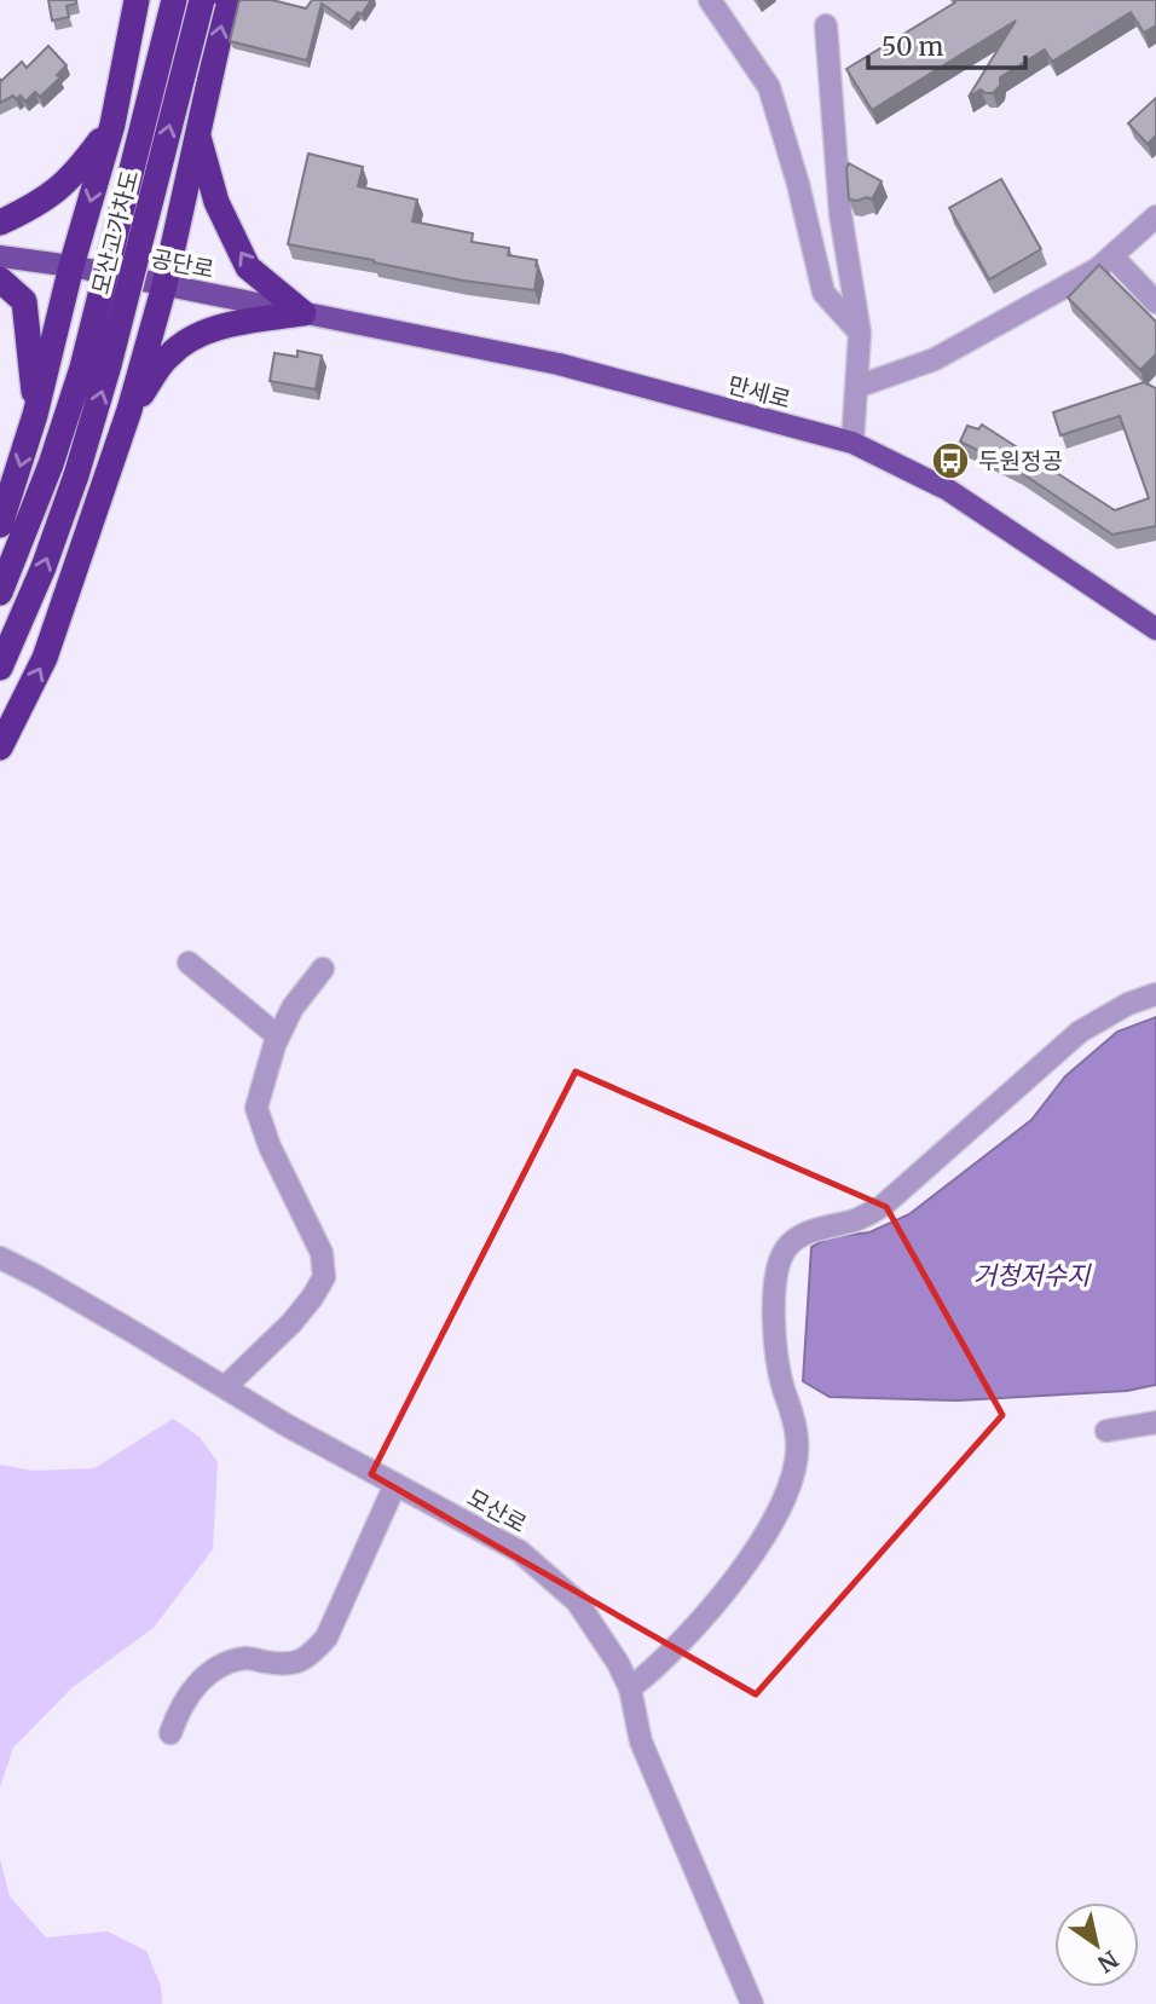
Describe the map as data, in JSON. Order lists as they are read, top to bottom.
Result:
{
  "streets": {
    "highway": ["모산고가차도"],
    "main road": ["공단로", "만세로"],
    "street": ["모산로"]
  },
  "crossings": [
    ["공단로", "만세로"]
  ],
  "water": ["거청저수지"],
  "places": {
    "bus stop": ["두원정공"]
  },
  "scale_bar": "50 m",
  "north": "bottom right"
}
